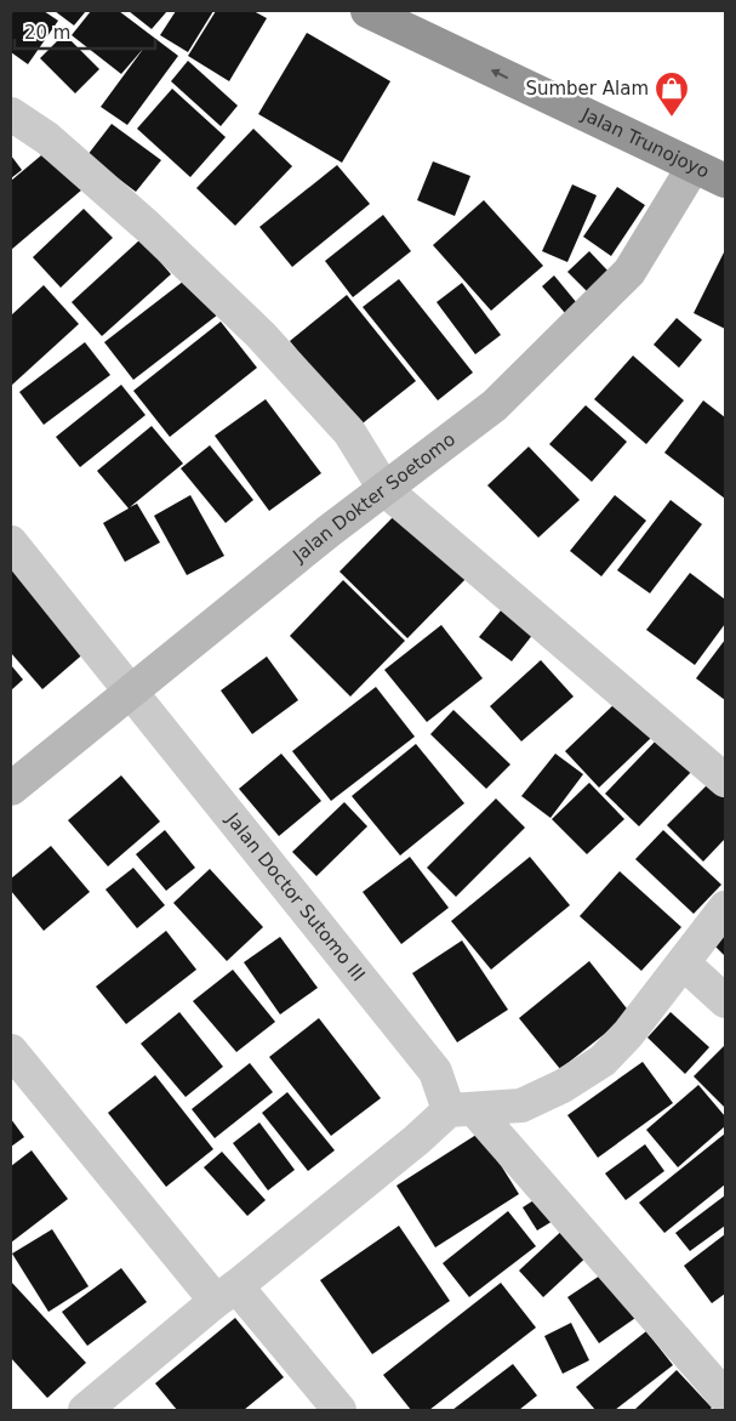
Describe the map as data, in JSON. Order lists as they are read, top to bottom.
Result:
{
  "streets": {
    "highway": ["Jalan Trunojoyo"],
    "street": ["Jalan Dokter Soetomo", "Jalan Doctor Sutomo III"]
  },
  "crossings": [
    ["Jalan Trunojoyo", "Jalan Dokter Soetomo"],
    ["Jalan Dokter Soetomo", "Jalan Doctor Sutomo III"]
  ],
  "one_way": ["Jalan Trunojoyo"],
  "places": {
    "shop": ["Sumber Alam"]
  },
  "scale_bar": "20 m"
}
